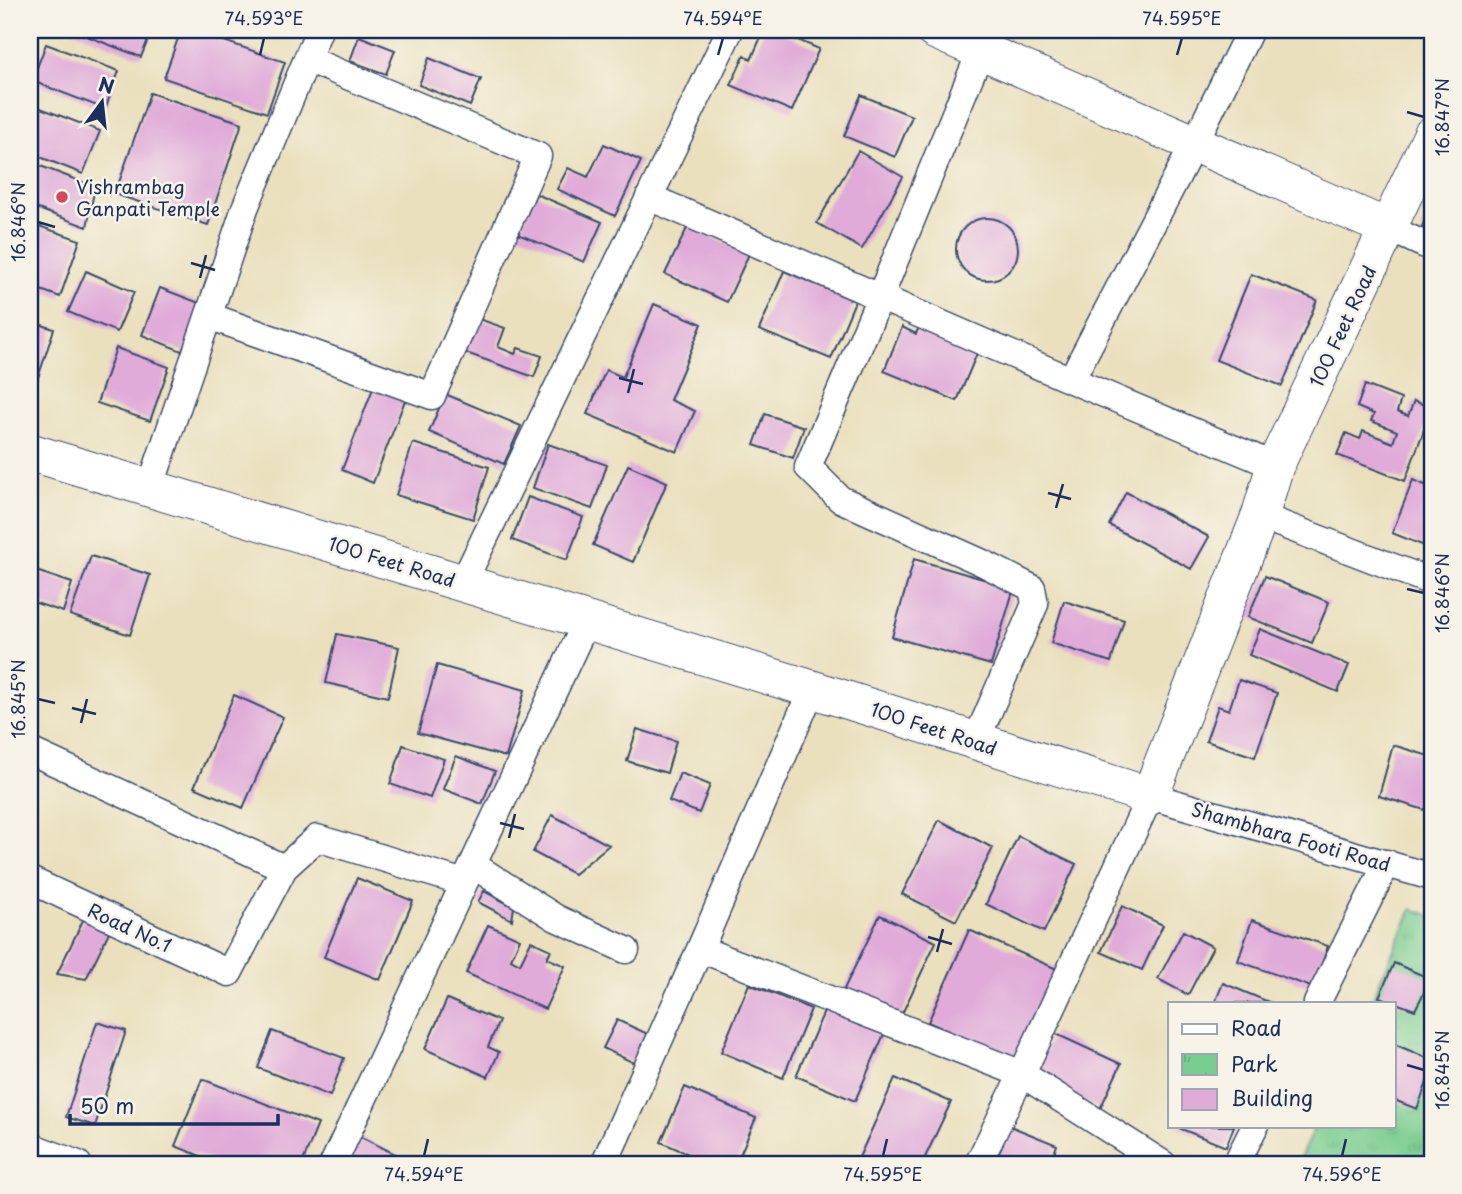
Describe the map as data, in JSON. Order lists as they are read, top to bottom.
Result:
{
  "streets": {
    "main road": ["100 Feet Road"],
    "street": ["Shambhara Footi Road", "Road No.1"]
  },
  "crossings": [
    ["100 Feet Road", "Shambhara Footi Road"]
  ],
  "places": ["Vishrambag Ganpati Temple"],
  "legend": ["Road", "Park", "Building"],
  "scale_bar": "50 m",
  "north": "top",
  "coordinates": [
    "74.593°E",
    "74.594°E",
    "74.595°E",
    "16.847°N",
    "16.846°N",
    "16.845°N",
    "74.596°E"
  ]
}
